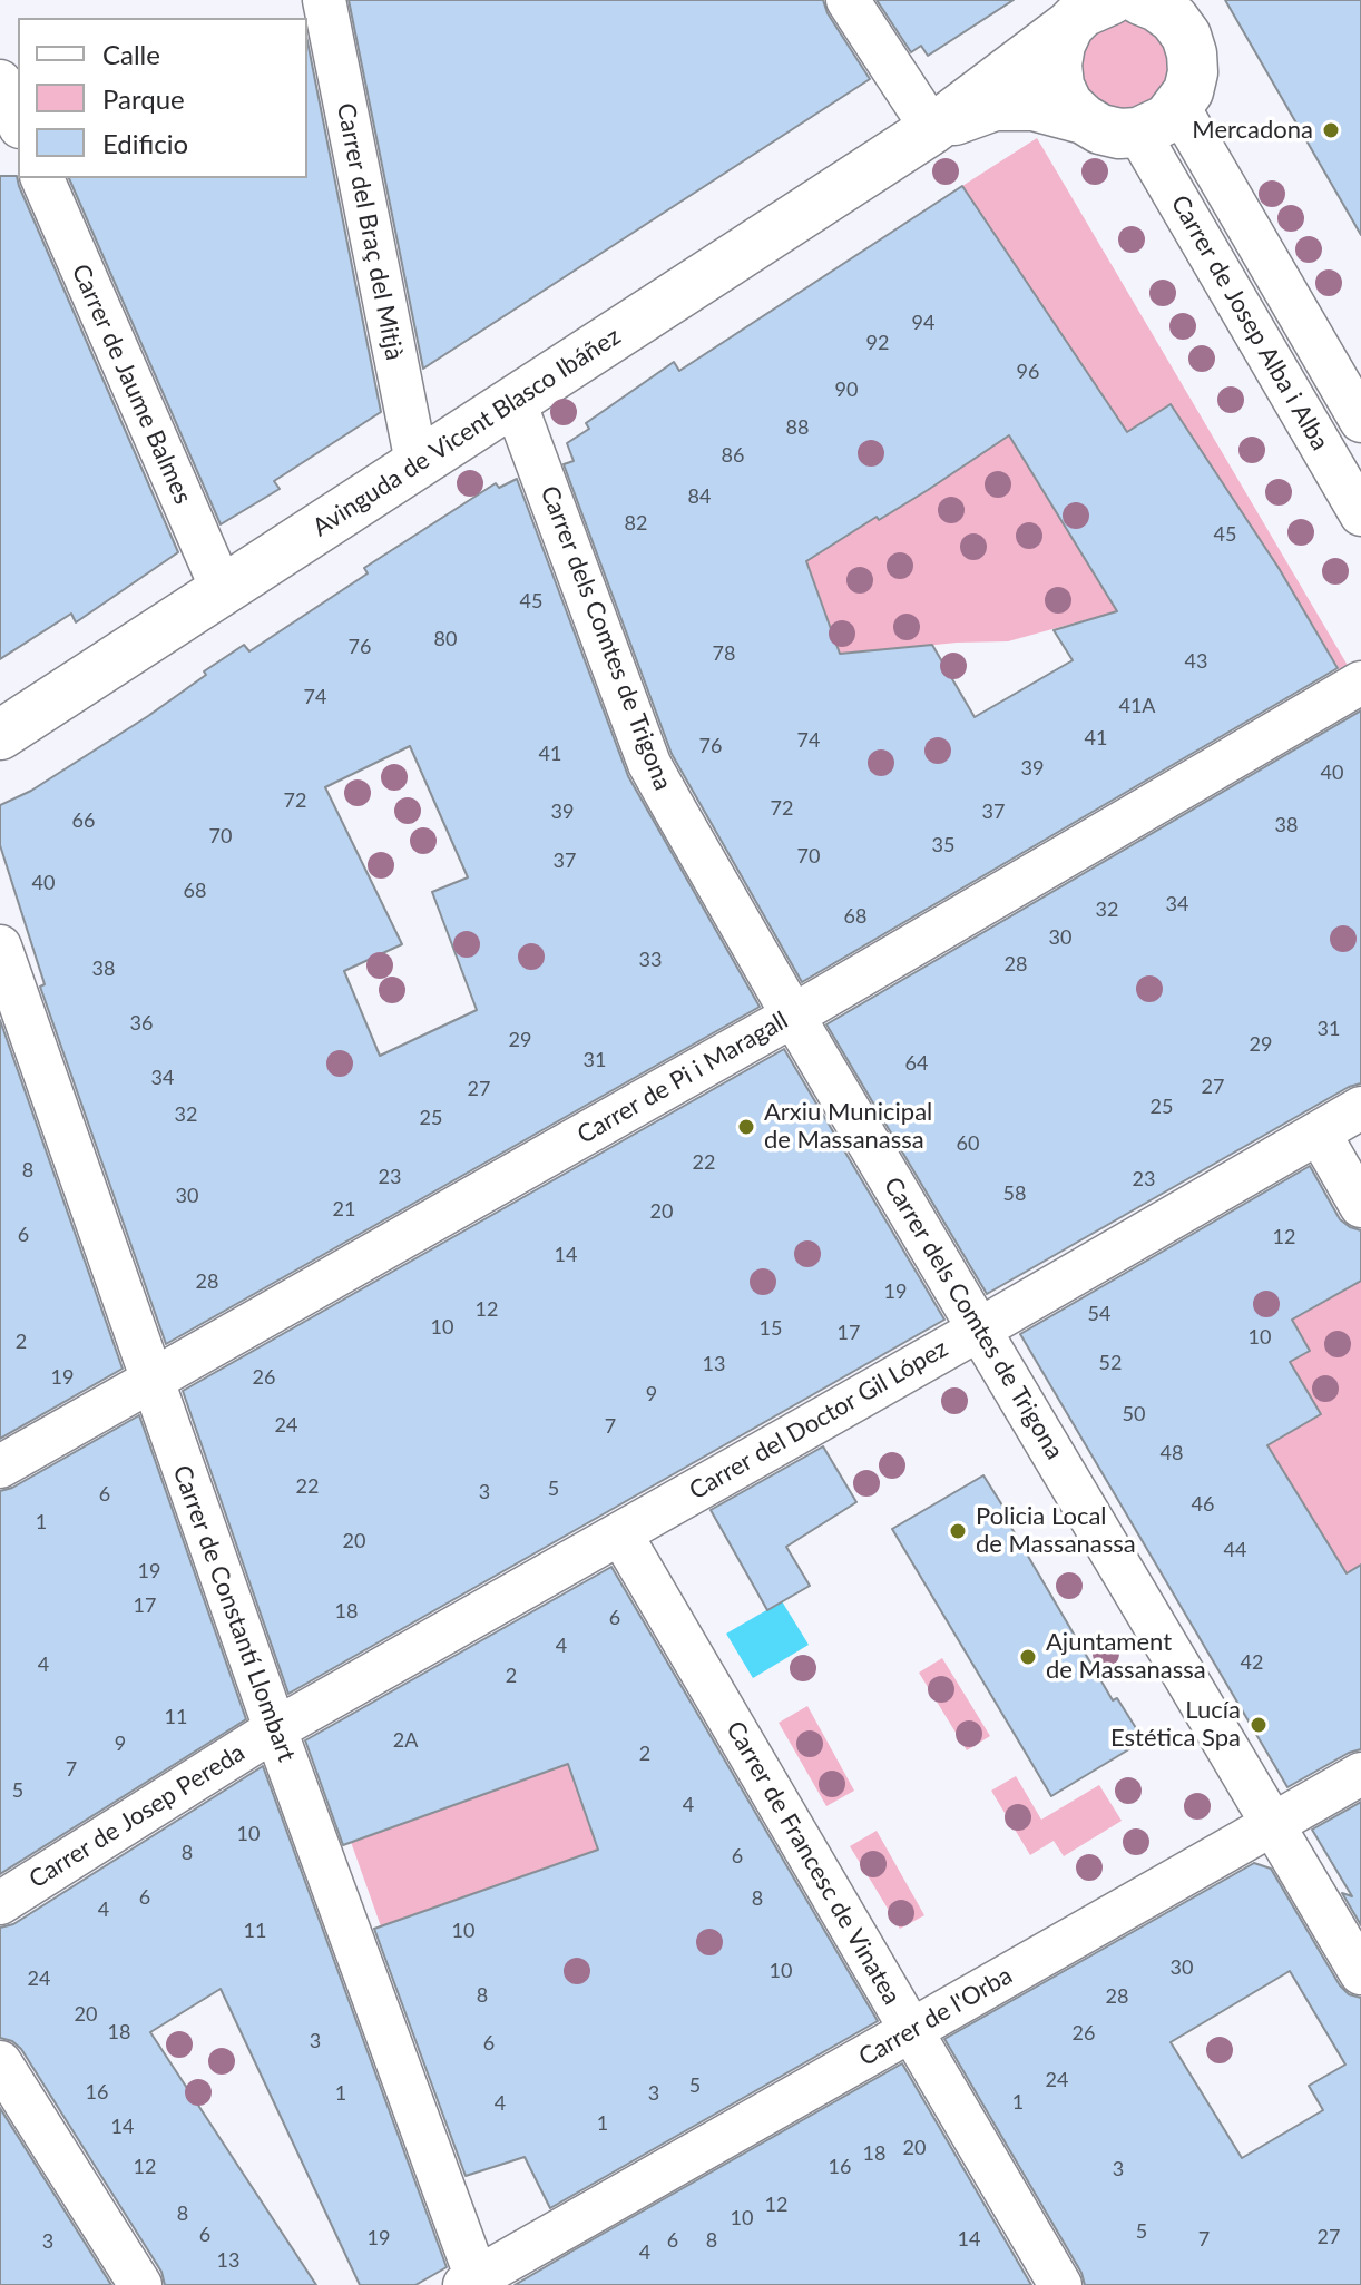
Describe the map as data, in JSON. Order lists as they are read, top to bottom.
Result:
{
  "streets": {
    "street": [
      "Carrer del Braç del Mitjà",
      "Carrer de Josep Alba i Alba",
      "Carrer de Jaume Balmes",
      "Avinguda de Vicent Blasco Ibáñez",
      "Carrer dels Comtes de Trigona",
      "Carrer de Pi i Maragall",
      "Carrer del Doctor Gil López",
      "Carrer de Constantí Llombart",
      "Carrer de Josep Pereda",
      "Carrer de Francesc de Vinatea",
      "Carrer de l'Orba"
    ]
  },
  "crossings": [
    ["Carrer del Braç del Mitjà", "Avinguda de Vicent Blasco Ibáñez"],
    ["Carrer de Josep Alba i Alba", "Avinguda de Vicent Blasco Ibáñez"],
    ["Carrer de Jaume Balmes", "Avinguda de Vicent Blasco Ibáñez"],
    ["Avinguda de Vicent Blasco Ibáñez", "Carrer dels Comtes de Trigona"],
    ["Carrer dels Comtes de Trigona", "Carrer de Pi i Maragall"],
    ["Carrer dels Comtes de Trigona", "Carrer del Doctor Gil López"],
    ["Carrer dels Comtes de Trigona", "Carrer de l'Orba"],
    ["Carrer de Pi i Maragall", "Carrer de Constantí Llombart"],
    ["Carrer del Doctor Gil López", "Carrer de Constantí Llombart"],
    ["Carrer del Doctor Gil López", "Carrer de Josep Pereda"],
    ["Carrer del Doctor Gil López", "Carrer de Francesc de Vinatea"],
    ["Carrer de Constantí Llombart", "Carrer de Josep Pereda"],
    ["Carrer de Constantí Llombart", "Carrer de l'Orba"],
    ["Carrer de Francesc de Vinatea", "Carrer de l'Orba"]
  ],
  "places": [
    "Mercadona",
    "Arxiu Municipal de Massanassa",
    "Policia Local de Massanassa",
    "Ajuntament de Massanassa",
    "Lucía Estética Spa"
  ],
  "house_numbers": [
    "94",
    "92",
    "96",
    "90",
    "88",
    "86",
    "84",
    "82",
    "45",
    "45",
    "80",
    "76",
    "78",
    "43",
    "74",
    "41A",
    "41",
    "74",
    "76",
    "41",
    "39",
    "40",
    "72",
    "72",
    "39",
    "37",
    "66",
    "38",
    "70",
    "35",
    "70",
    "37",
    "40",
    "68",
    "34",
    "32",
    "68",
    "30",
    "33",
    "28",
    "38",
    "36",
    "31",
    "29",
    "29",
    "31",
    "64",
    "34",
    "27",
    "27",
    "25",
    "32",
    "25",
    "60",
    "22",
    "8",
    "23",
    "23",
    "58",
    "30",
    "21",
    "20",
    "6",
    "12",
    "14",
    "28",
    "19",
    "12",
    "54",
    "10",
    "15",
    "17",
    "10",
    "2",
    "52",
    "13",
    "19",
    "26",
    "9",
    "50",
    "24",
    "7",
    "48",
    "22",
    "5",
    "3",
    "6",
    "46",
    "1",
    "20",
    "44",
    "19",
    "17",
    "18",
    "6",
    "4",
    "42",
    "4",
    "2",
    "11",
    "2A",
    "9",
    "2",
    "7",
    "5",
    "4",
    "10",
    "8",
    "6",
    "6",
    "8",
    "4",
    "11",
    "10",
    "30",
    "10",
    "24",
    "8",
    "28",
    "20",
    "18",
    "26",
    "3",
    "6",
    "24",
    "5",
    "16",
    "1",
    "3",
    "1",
    "4",
    "1",
    "14",
    "20",
    "18",
    "12",
    "16",
    "3",
    "12",
    "8",
    "10",
    "5",
    "6",
    "27",
    "19",
    "14",
    "7",
    "6",
    "8",
    "3",
    "4",
    "13"
  ],
  "legend": ["Calle", "Parque", "Edificio"]
}
